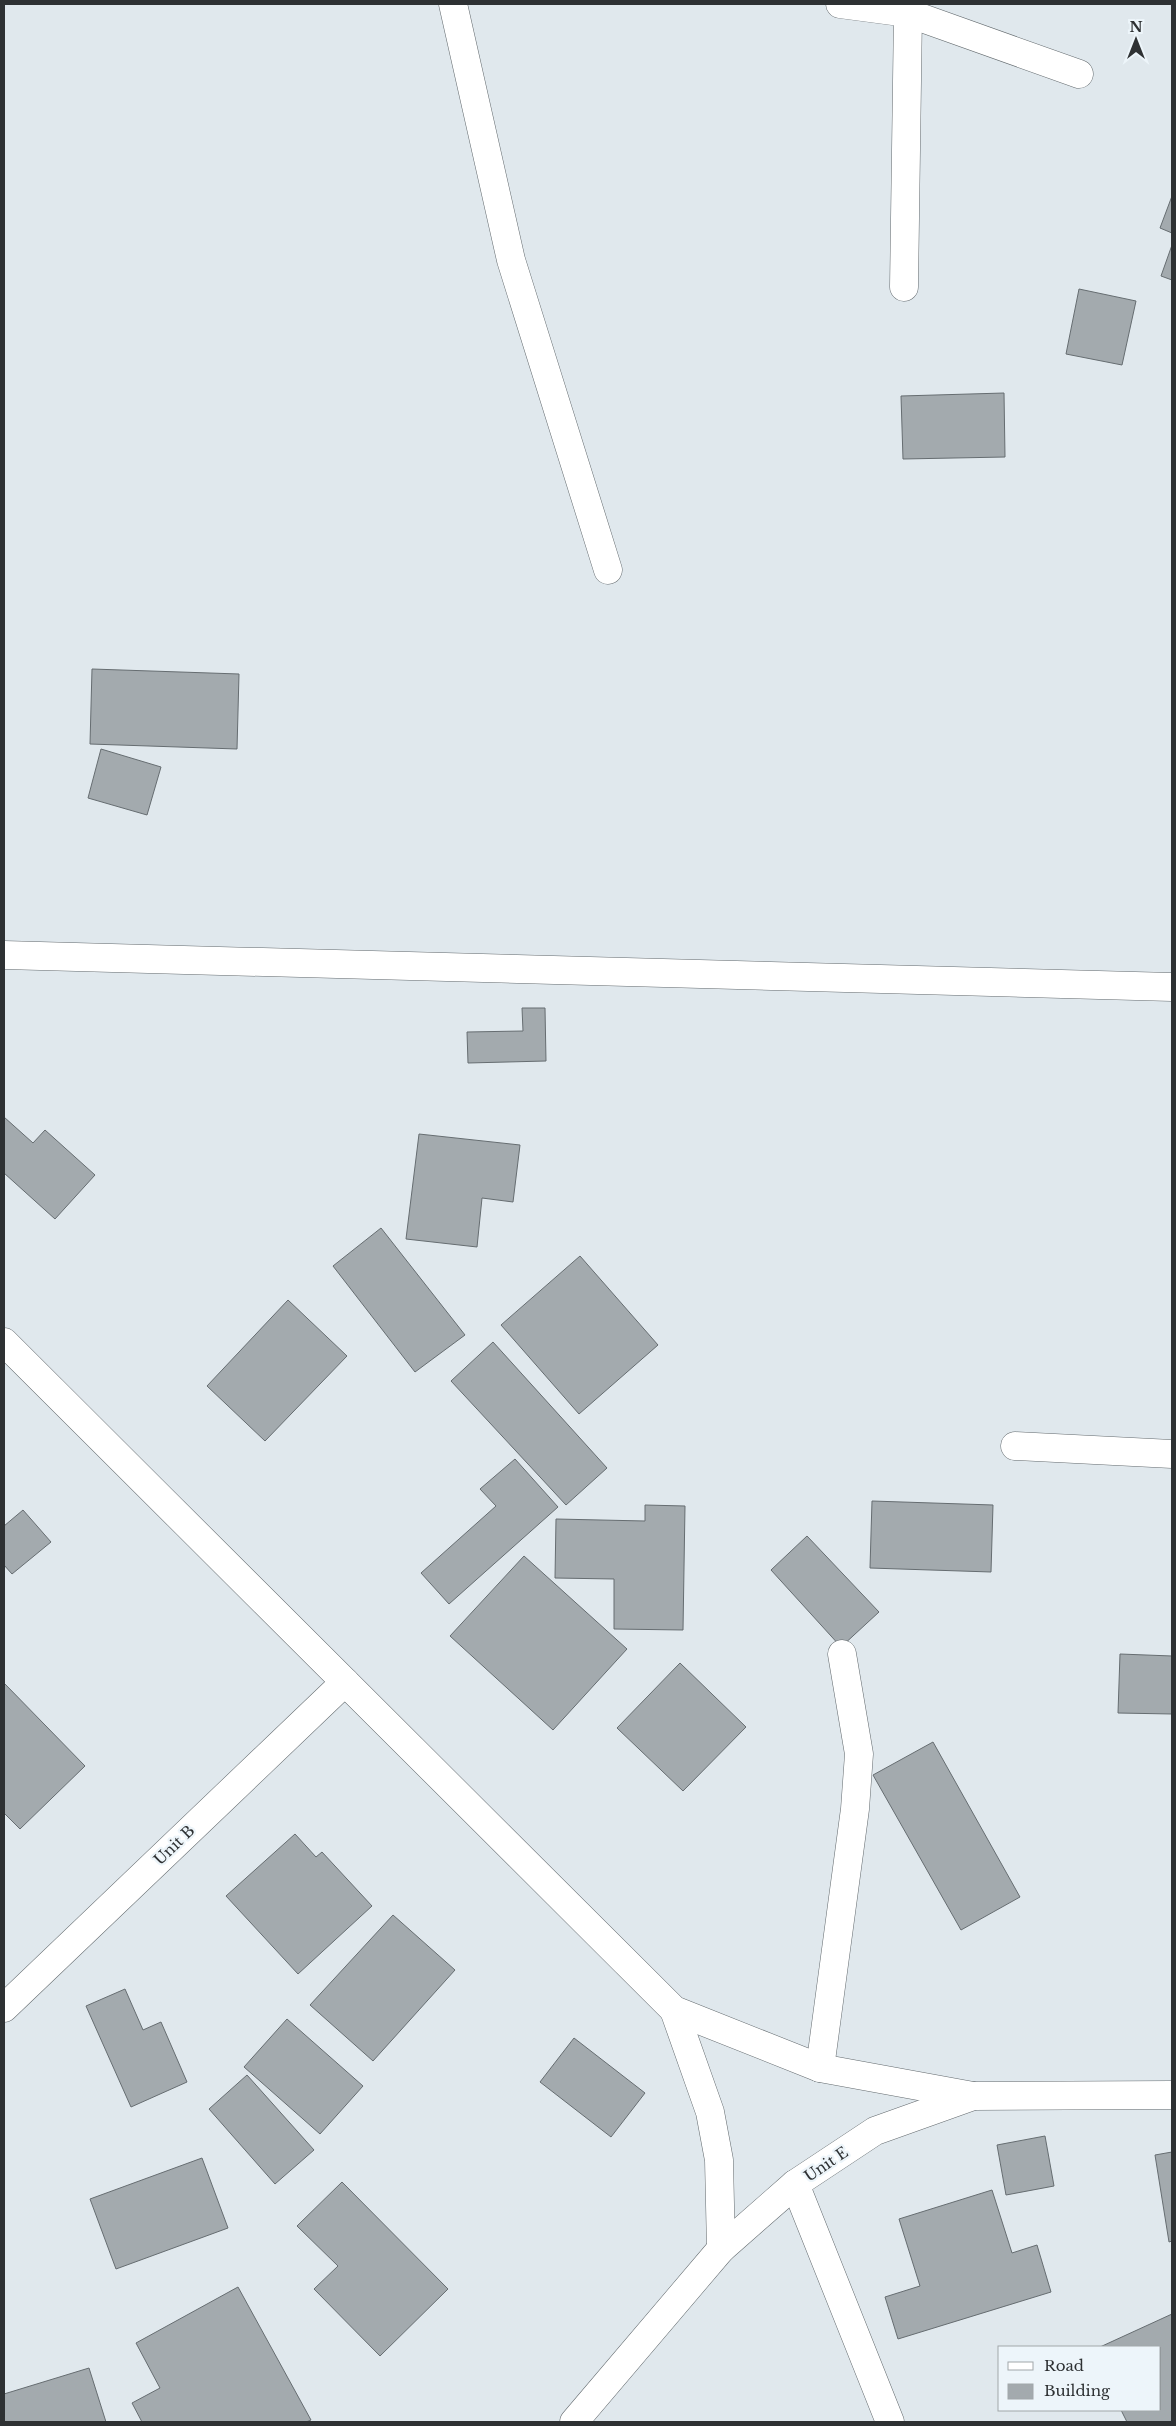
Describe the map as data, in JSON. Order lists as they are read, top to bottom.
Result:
{
  "streets": {
    "street": ["Unit B", "Unit E"]
  },
  "legend": ["Road", "Building"],
  "north": "top"
}
